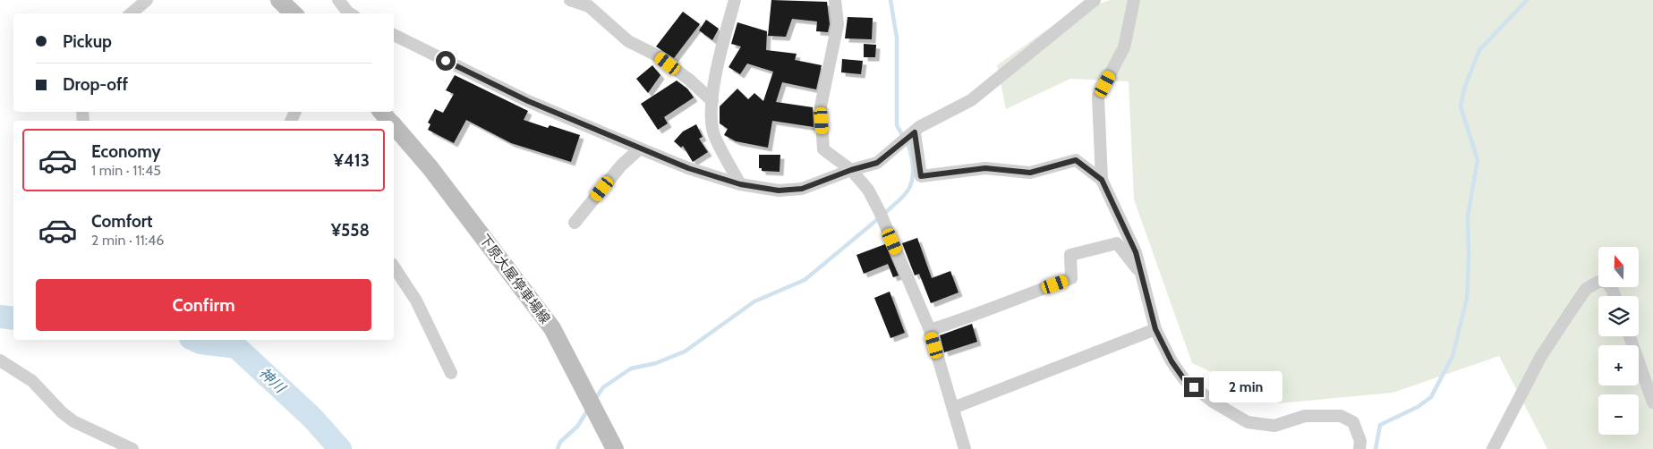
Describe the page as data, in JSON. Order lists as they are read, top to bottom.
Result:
{
  "streets": {
    "main road": ["下原大屋停車場線"]
  },
  "water": ["神川"],
  "north": "top",
  "page": {
    "banner": ["Pickup", "Drop-off"],
    "list": [
      {
        "name": "Economy",
        "note": "1 min · 11:45",
        "value": "¥413"
      },
      {
        "name": "Comfort",
        "note": "2 min · 11:46",
        "value": "¥558"
      }
    ],
    "map_buttons": ["+", "−"],
    "buttons": "Confirm",
    "bubble": "2 min"
  }
}
